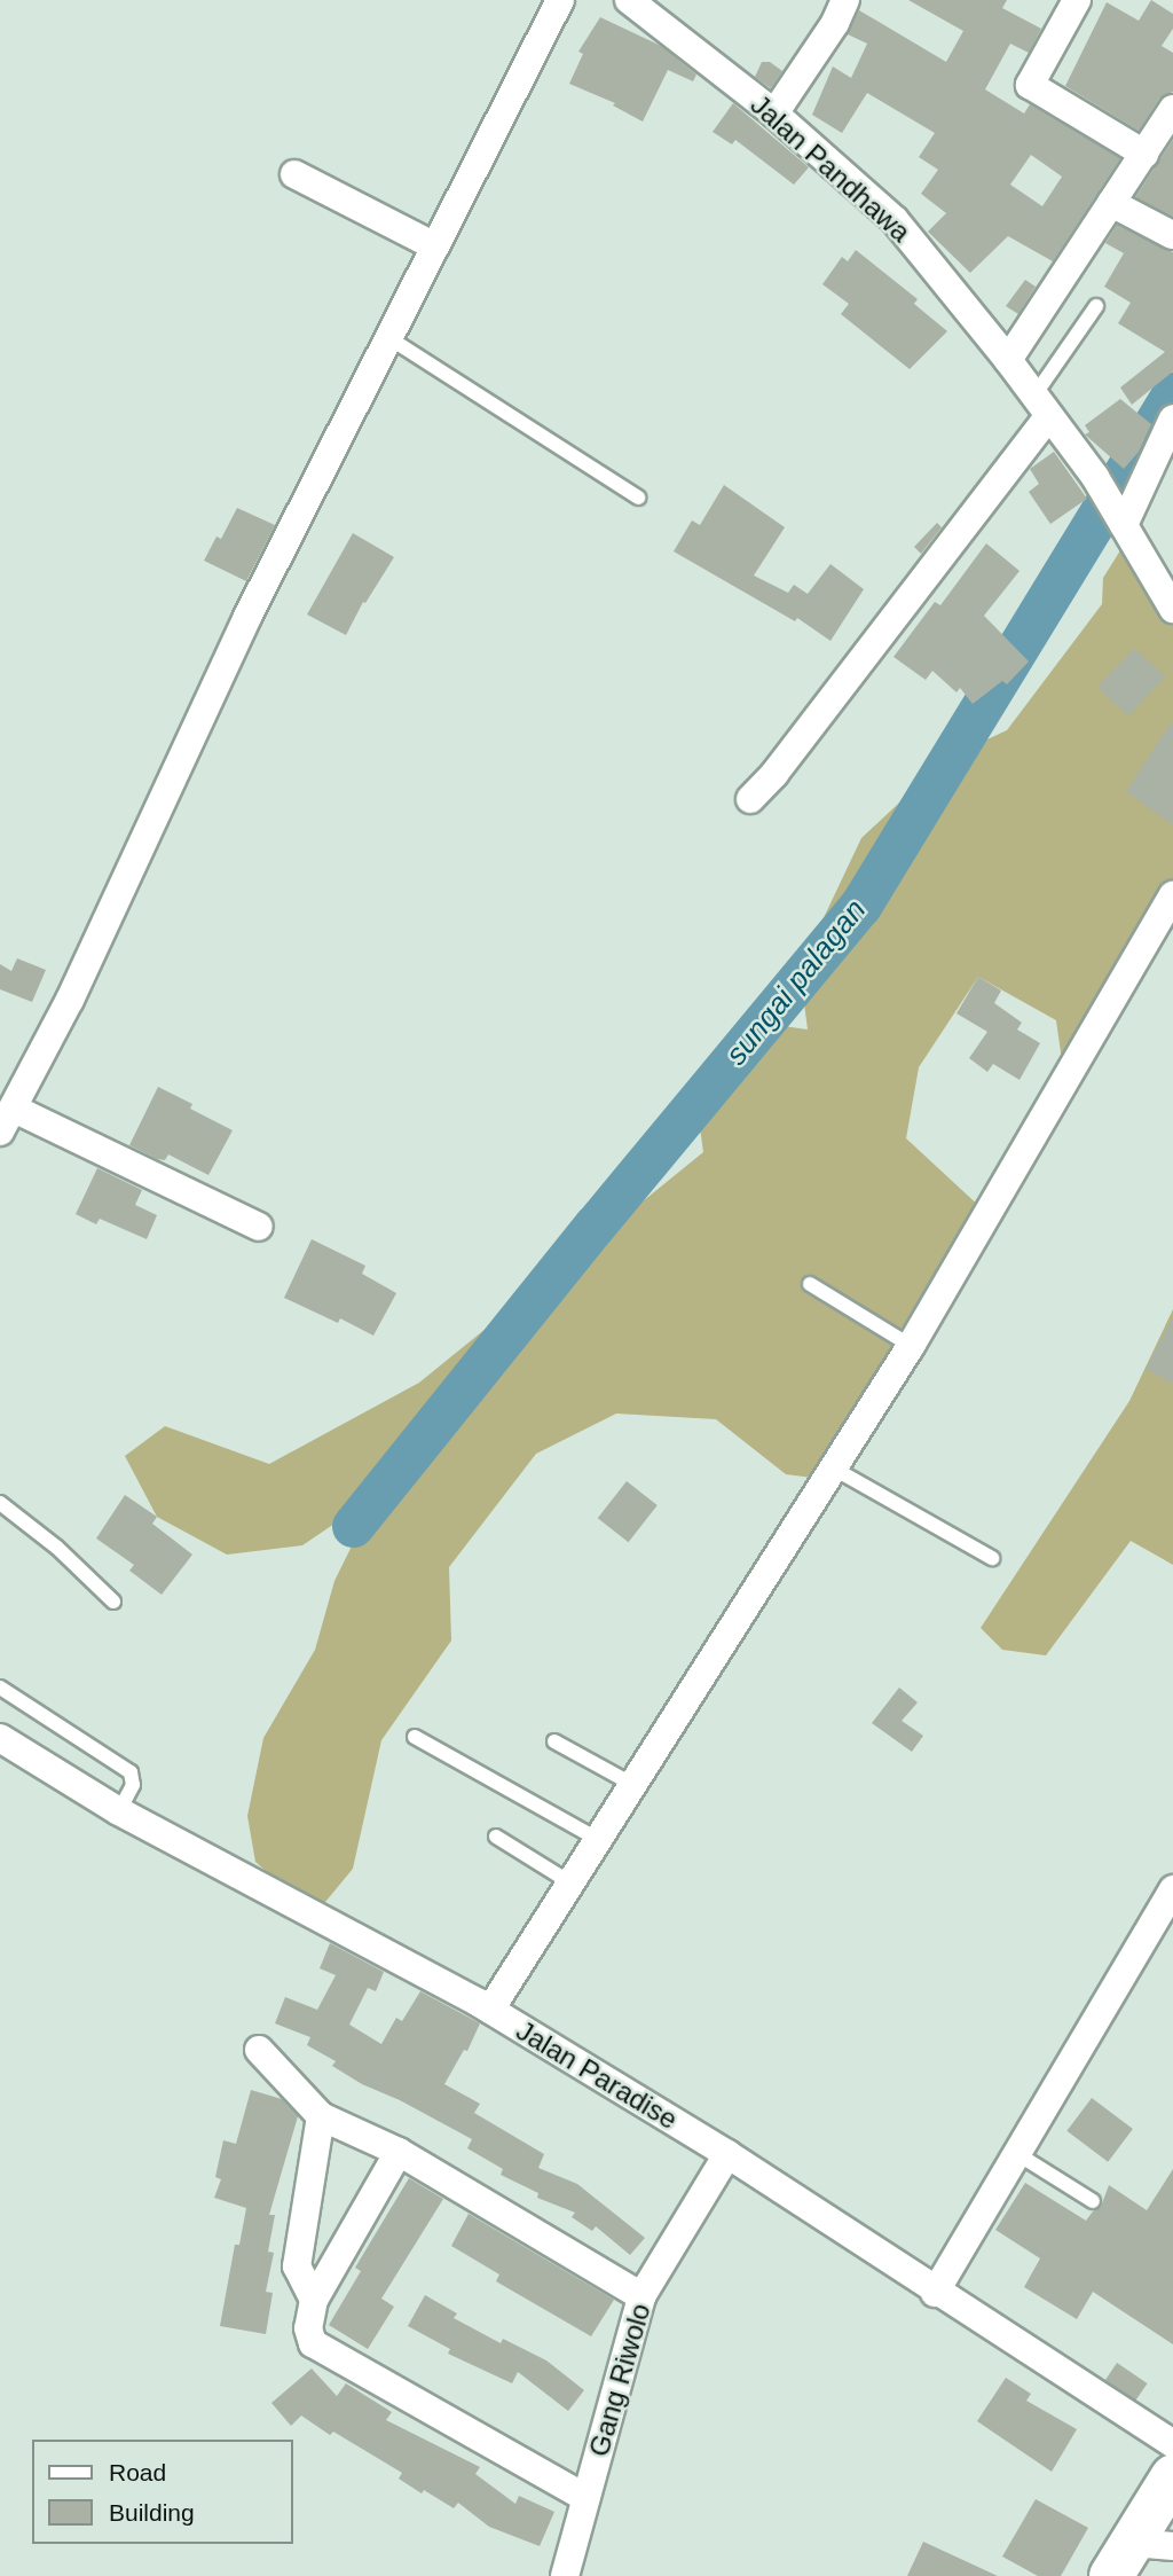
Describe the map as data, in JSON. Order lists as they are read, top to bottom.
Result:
{
  "streets": {
    "street": ["Jalan Pandhawa", "Jalan Paradise", "Gang Riwolo"]
  },
  "crossings": [
    ["Jalan Paradise", "Gang Riwolo"]
  ],
  "water": ["sungai palagan"],
  "legend": ["Road", "Building"]
}
